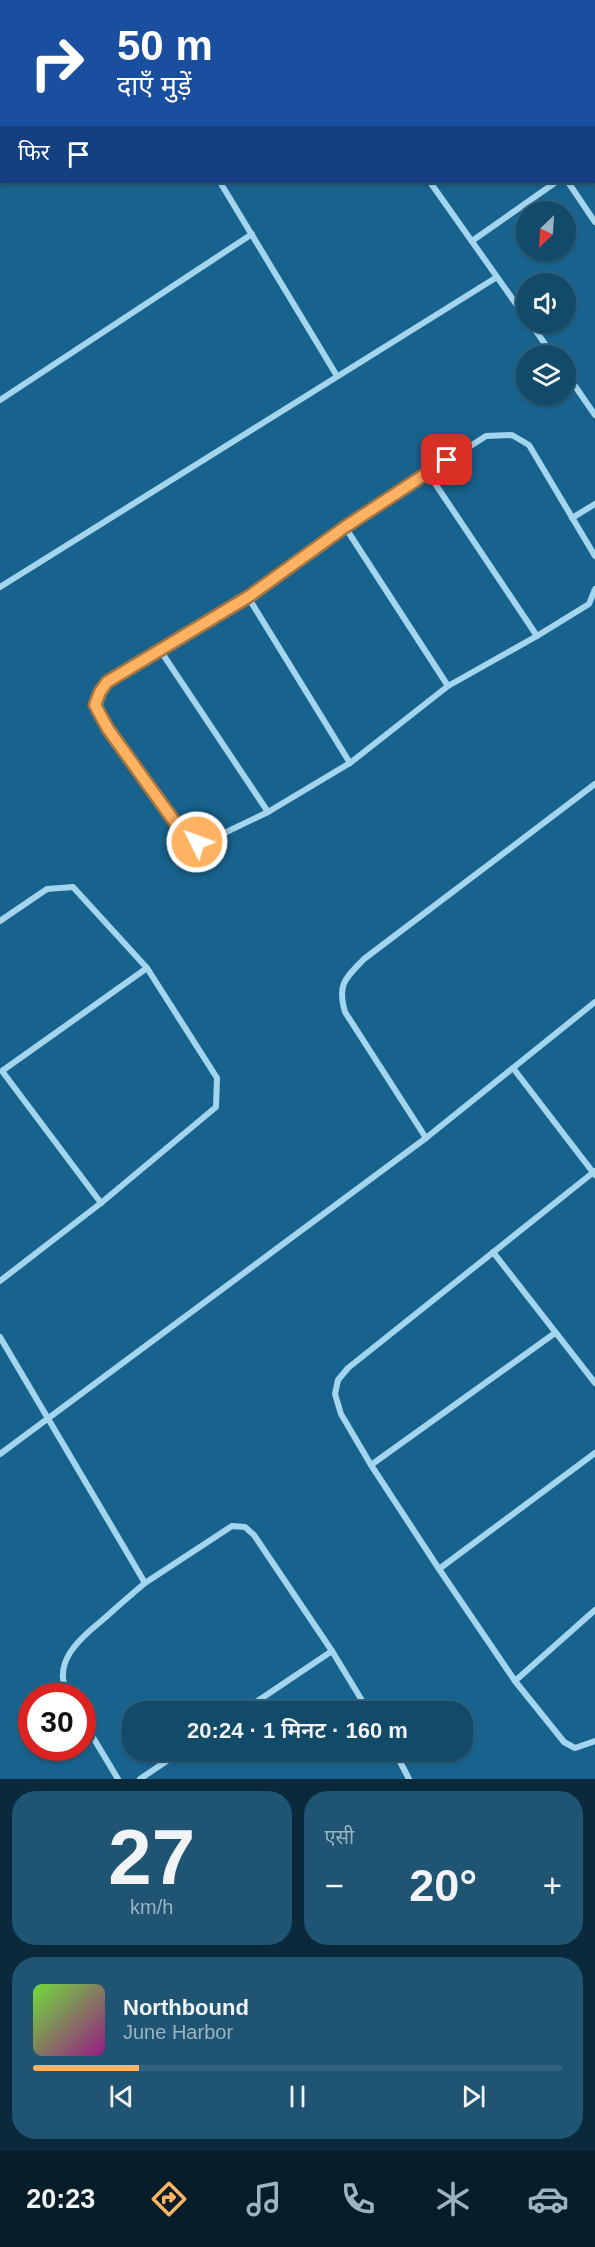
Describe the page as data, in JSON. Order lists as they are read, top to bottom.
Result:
{
  "north": "bottom left",
  "page": {
    "turn": ["50 m", "दाएँ मुड़ें"],
    "then": "फिर",
    "limit": "30",
    "trip": "20:24 · 1 मिनट · 160 m",
    "tile": [
      ["27", "km/h"],
      "एसी"
    ],
    "heat": ["−", "20°", "+"],
    "song": ["Northbound", "June Harbor"],
    "tabs": "20:23"
  }
}
